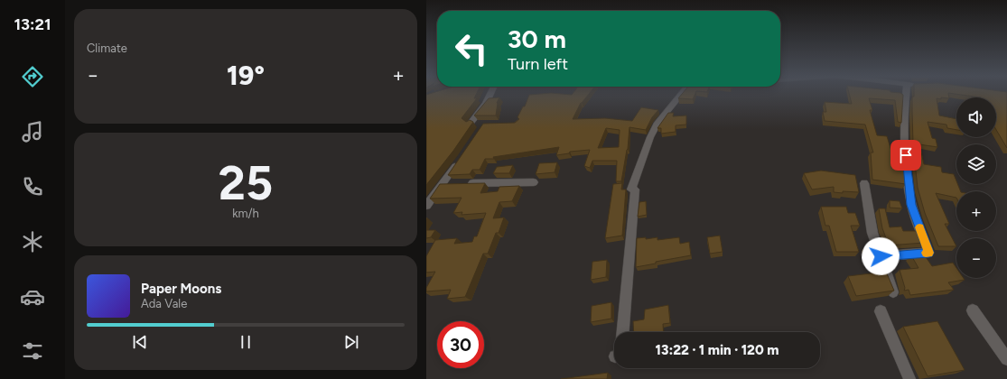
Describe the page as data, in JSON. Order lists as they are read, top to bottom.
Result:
{
  "page": {
    "tabs": "13:21",
    "tile": [
      "Climate",
      ["25", "km/h"]
    ],
    "turn": ["30 m", "Turn left"],
    "heat": ["−", "19°", "+"],
    "map_buttons": ["+", "−"],
    "song": ["Paper Moons", "Ada Vale"],
    "limit": "30",
    "trip": "13:22 · 1 min · 120 m"
  }
}
